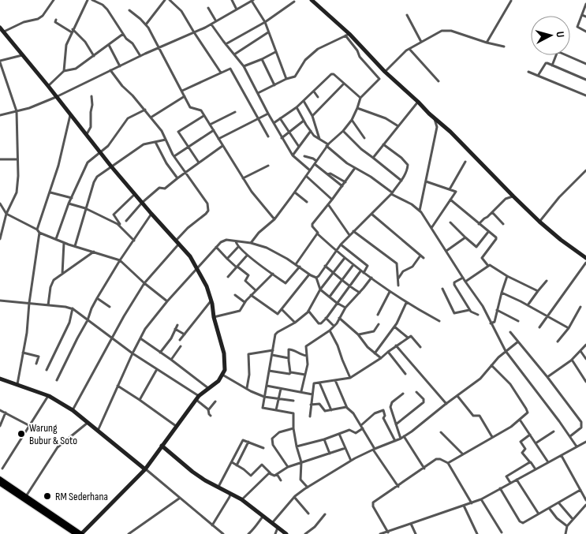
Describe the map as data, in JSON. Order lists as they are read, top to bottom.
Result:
{
  "places": ["Warung Bubur & Soto", "RM Sederhana"],
  "north": "right"
}
